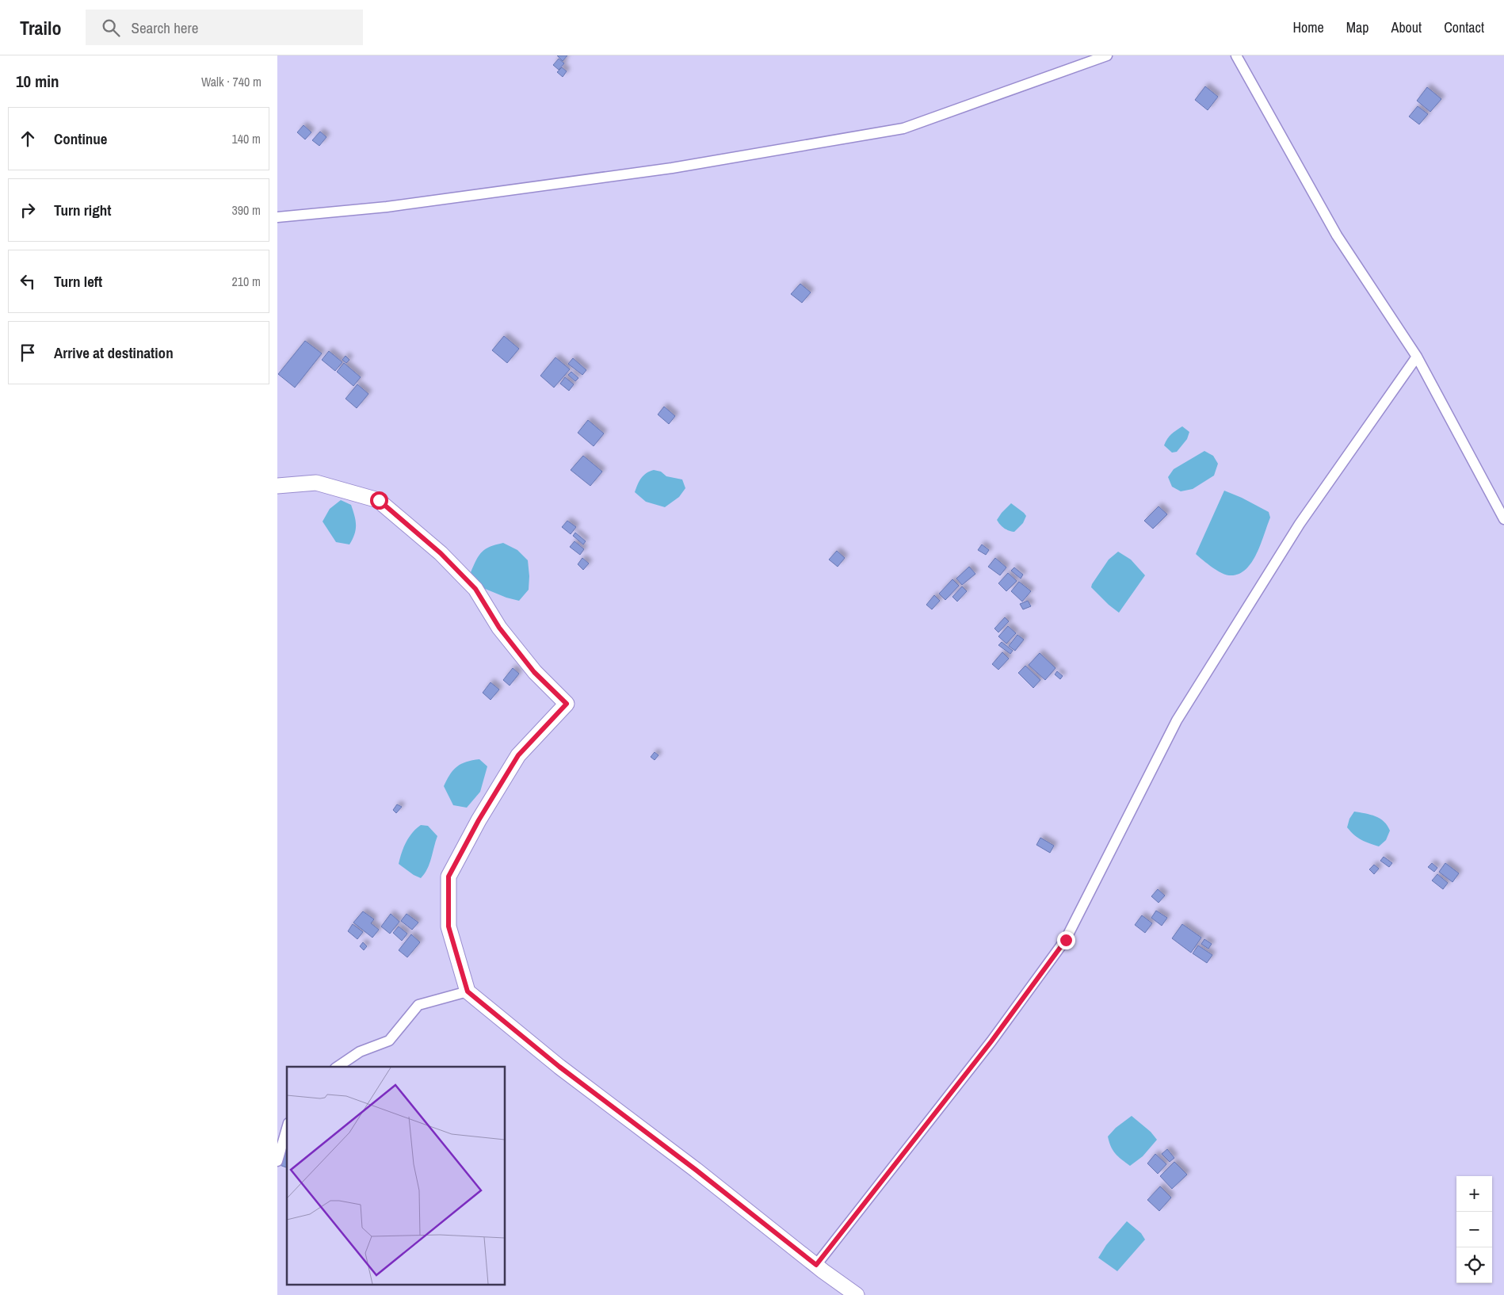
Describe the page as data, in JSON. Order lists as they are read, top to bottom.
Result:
{
  "page": {
    "header": "Trailo",
    "search": "Search here",
    "nav": [
      "Home",
      "Map",
      "About",
      "Contact"
    ],
    "heading": ["10 min", "Walk · 740 m"],
    "list": [
      ["Continue", "140 m"],
      ["Turn right", "390 m"],
      ["Turn left", "210 m"],
      "Arrive at destination"
    ],
    "map_buttons": ["+", "−"]
  }
}
